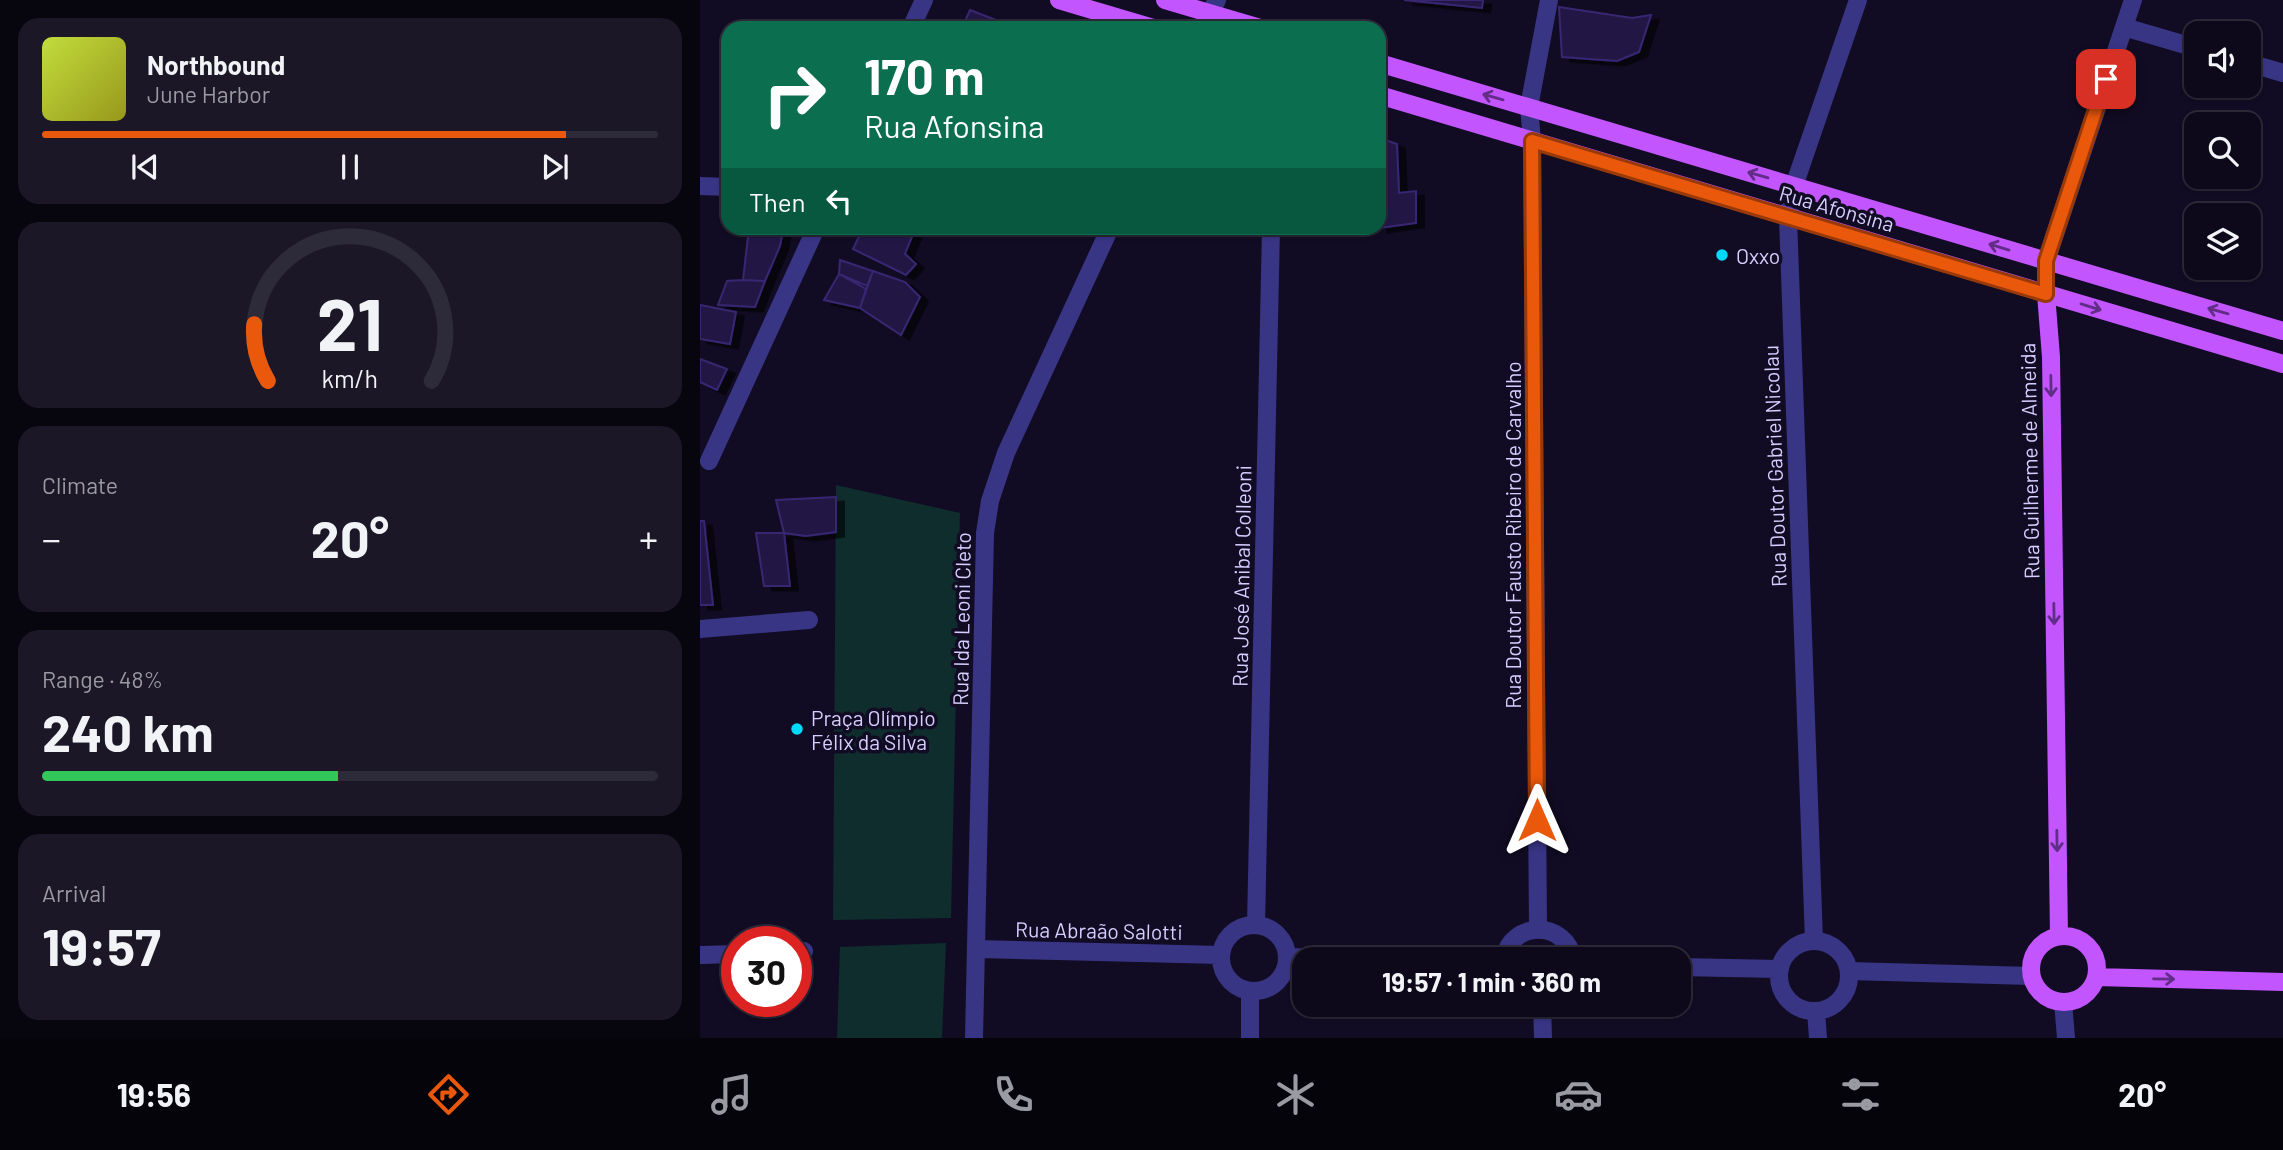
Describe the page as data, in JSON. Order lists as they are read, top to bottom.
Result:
{
  "streets": {
    "main road": ["Rua Afonsina", "Rua Guilherme de Almeida"],
    "street": [
      "Rua Doutor Gabriel Nicolau",
      "Rua Doutor Fausto Ribeiro de Carvalho",
      "Rua José Anibal Colleoni",
      "Rua Ida Leoni Cleto",
      "Rua Abraão Salotti"
    ]
  },
  "crossings": [
    ["Rua Afonsina", "Rua Guilherme de Almeida"],
    ["Rua Afonsina", "Rua Doutor Gabriel Nicolau"],
    ["Rua Afonsina", "Rua Doutor Fausto Ribeiro de Carvalho"],
    ["Rua José Anibal Colleoni", "Rua Abraão Salotti"],
    ["Rua Ida Leoni Cleto", "Rua Abraão Salotti"]
  ],
  "one_way": ["Rua Guilherme de Almeida"],
  "places": ["Oxxo", "Praça Olímpio Félix da Silva"],
  "page": {
    "turn": ["170 m", "Rua Afonsina"],
    "song": ["Northbound", "June Harbor"],
    "then": "Then",
    "tile": [
      "Climate",
      ["Range · 48%", "240 km"],
      ["Arrival", "19:57"]
    ],
    "heat": ["−", "20°", "+"],
    "limit": "30",
    "trip": "19:57 · 1 min · 360 m",
    "tabs": ["19:56", "20°"],
    "gauge": ["21", "km/h"]
  }
}
